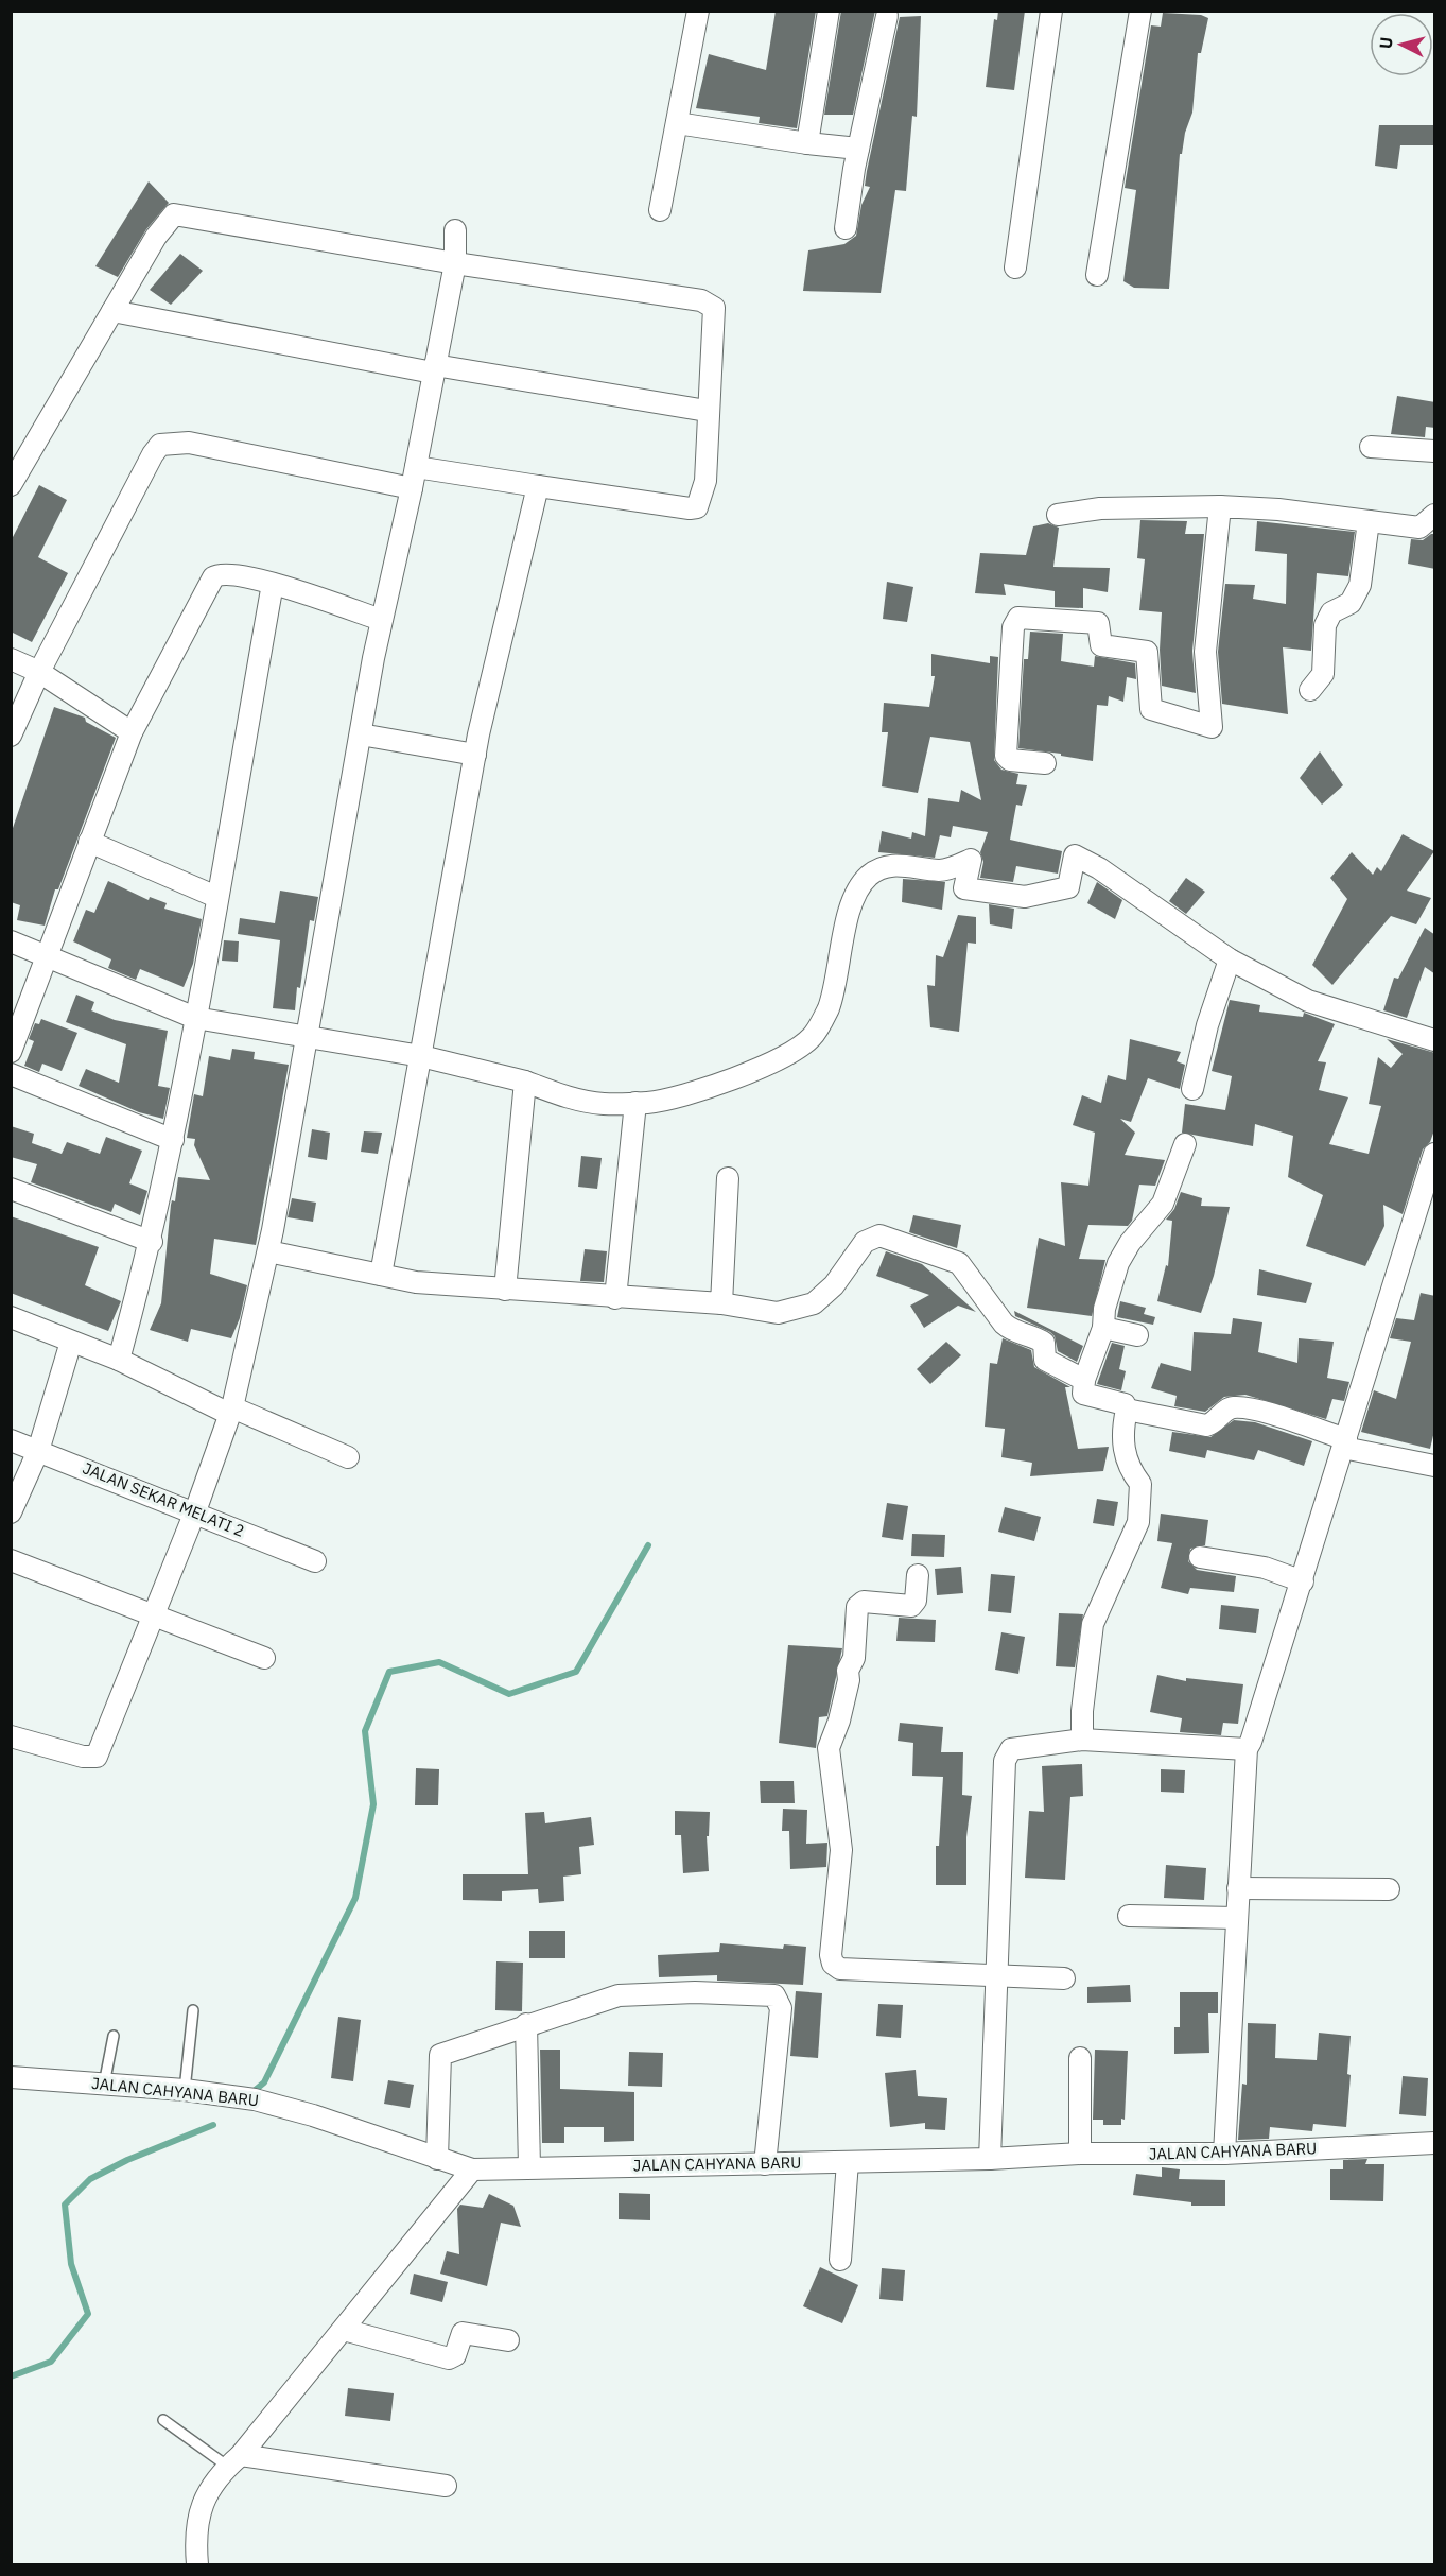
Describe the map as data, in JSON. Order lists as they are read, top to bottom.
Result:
{
  "streets": {
    "street": ["JALAN SEKAR MELATI 2", "JALAN CAHYANA BARU"]
  },
  "north": "left"
}
